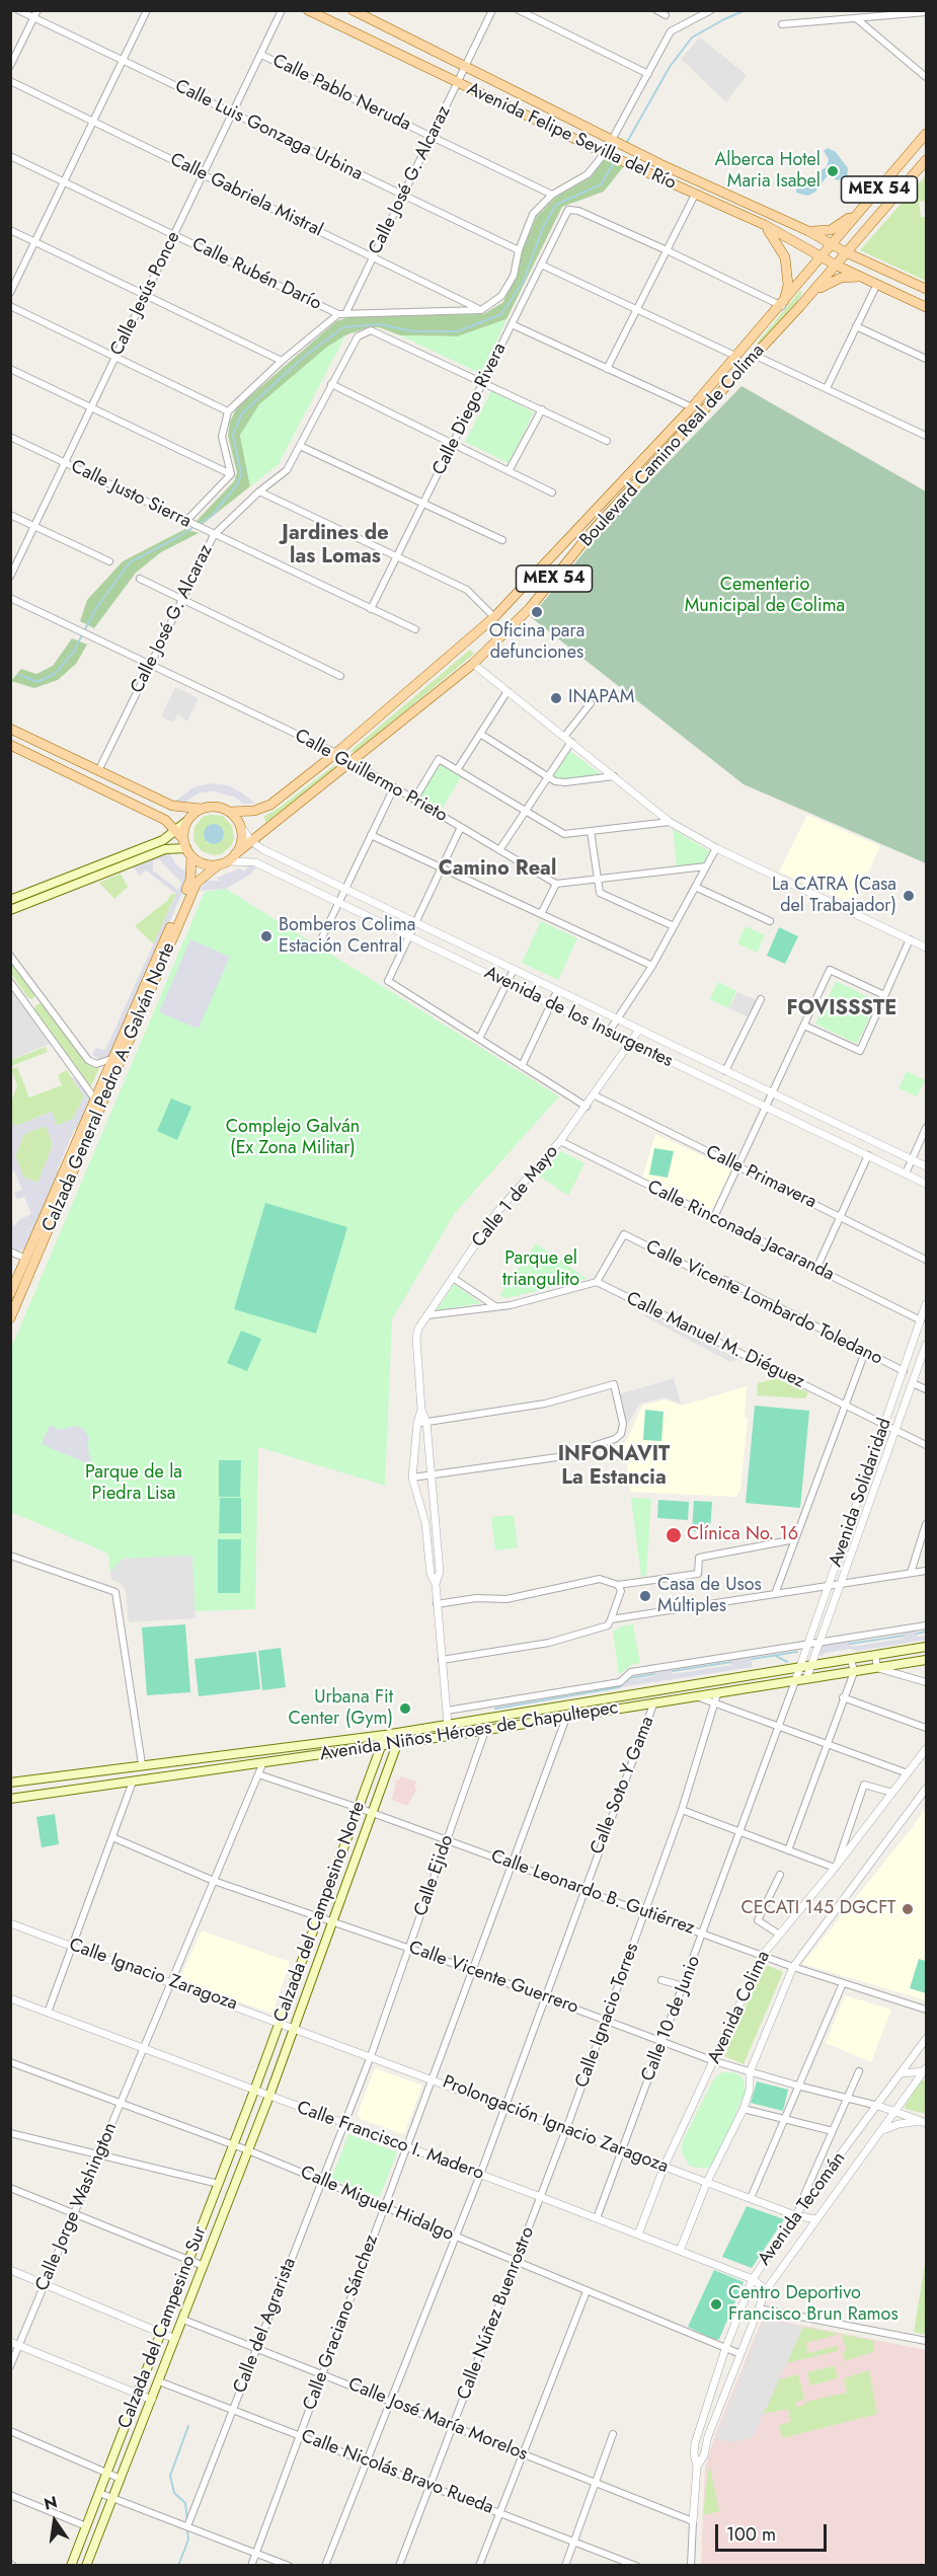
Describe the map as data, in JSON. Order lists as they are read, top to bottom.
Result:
{
  "streets": {
    "main road": [
      "Avenida Felipe Sevilla del Río",
      "MEX 54",
      "Boulevard Camino Real de Colima",
      "Calzada General Pedro A. Galván Norte",
      "Avenida Niños Héroes de Chapultepec",
      "Calzada del Campesino Norte",
      "Calzada del Campesino Sur"
    ],
    "street": [
      "Calle Pablo Neruda",
      "Calle Luis Gonzaga Urbina",
      "Calle José G. Alcaraz",
      "Calle Gabriela Mistral",
      "Calle Rubén Darío",
      "Calle Jesús Ponce",
      "Calle Diego Rivera",
      "Calle Justo Sierra",
      "Calle Guillermo Prieto",
      "Avenida de los Insurgentes",
      "Calle Primavera",
      "Calle 1 de Mayo",
      "Calle Rinconada Jacaranda",
      "Calle Vicente Lombardo Toledano",
      "Calle Manuel M. Diéguez",
      "Avenida Solidaridad",
      "Calle Soto Y Gama",
      "Calle Ejido",
      "Calle Leonardo B. Gutiérrez",
      "Calle Ignacio Zaragoza",
      "Calle Vicente Guerrero",
      "Avenida Colima",
      "Calle Ignacio Torres",
      "Calle 10 de Junio",
      "Prolongación Ignacio Zaragoza",
      "Calle Francisco I. Madero",
      "Calle Miguel Hidalgo",
      "Calle Jorge Washington",
      "Avenida Tecomán",
      "Calle Núñez Buenrostro",
      "Calle Graciano Sánchez",
      "Calle del Agrarista",
      "Calle José María Morelos",
      "Calle Nicolás Bravo Rueda"
    ]
  },
  "crossings": [
    ["Calle Pablo Neruda", "Calle José G. Alcaraz"],
    ["Calle Pablo Neruda", "Calle Jesús Ponce"],
    ["Calle Luis Gonzaga Urbina", "Calle José G. Alcaraz"],
    ["Calle Luis Gonzaga Urbina", "Calle Jesús Ponce"],
    ["Avenida Felipe Sevilla del Río", "Calle José G. Alcaraz"],
    ["Avenida Felipe Sevilla del Río", "Boulevard Camino Real de Colima"],
    ["Calle José G. Alcaraz", "Calle Gabriela Mistral"],
    ["Calle José G. Alcaraz", "Calle Diego Rivera"],
    ["Calle José G. Alcaraz", "Calle Justo Sierra"],
    ["Calle José G. Alcaraz", "Calle Guillermo Prieto"],
    ["Calle Gabriela Mistral", "Calle Jesús Ponce"],
    ["Calle Rubén Darío", "Calle Jesús Ponce"],
    ["Calle Jesús Ponce", "Calle Justo Sierra"],
    ["Calle Diego Rivera", "Calle Justo Sierra"],
    ["Boulevard Camino Real de Colima", "Calle Guillermo Prieto"],
    ["Boulevard Camino Real de Colima", "Avenida de los Insurgentes"],
    ["Boulevard Camino Real de Colima", "Calzada General Pedro A. Galván Norte"],
    ["Avenida de los Insurgentes", "Calzada General Pedro A. Galván Norte"],
    ["Avenida de los Insurgentes", "Calle 1 de Mayo"],
    ["Calle Primavera", "Calle 1 de Mayo"],
    ["Calle 1 de Mayo", "Calle Rinconada Jacaranda"],
    ["Calle 1 de Mayo", "Avenida Niños Héroes de Chapultepec"],
    ["Calle Rinconada Jacaranda", "Avenida Solidaridad"],
    ["Calle Vicente Lombardo Toledano", "Calle Manuel M. Diéguez"],
    ["Calle Vicente Lombardo Toledano", "Avenida Solidaridad"],
    ["Calle Manuel M. Diéguez", "Avenida Solidaridad"],
    ["Avenida Solidaridad", "Avenida Niños Héroes de Chapultepec"],
    ["Avenida Solidaridad", "Calle 10 de Junio"],
    ["Avenida Niños Héroes de Chapultepec", "Calle Soto Y Gama"],
    ["Avenida Niños Héroes de Chapultepec", "Calle Ejido"],
    ["Avenida Niños Héroes de Chapultepec", "Calzada del Campesino Norte"],
    ["Avenida Niños Héroes de Chapultepec", "Calle Ignacio Torres"],
    ["Avenida Niños Héroes de Chapultepec", "Calle 10 de Junio"],
    ["Avenida Niños Héroes de Chapultepec", "Calle Jorge Washington"],
    ["Avenida Niños Héroes de Chapultepec", "Calle Graciano Sánchez"],
    ["Calle Soto Y Gama", "Calle Leonardo B. Gutiérrez"],
    ["Calle Soto Y Gama", "Calle Vicente Guerrero"],
    ["Calle Soto Y Gama", "Prolongación Ignacio Zaragoza"],
    ["Calle Soto Y Gama", "Calle Francisco I. Madero"],
    ["Calle Soto Y Gama", "Calle Miguel Hidalgo"],
    ["Calle Soto Y Gama", "Calle José María Morelos"],
    ["Calle Soto Y Gama", "Calle Nicolás Bravo Rueda"],
    ["Calle Ejido", "Calle Leonardo B. Gutiérrez"],
    ["Calle Ejido", "Calle Vicente Guerrero"],
    ["Calle Ejido", "Prolongación Ignacio Zaragoza"],
    ["Calle Ejido", "Calle Francisco I. Madero"],
    ["Calle Ejido", "Calle del Agrarista"],
    ["Calle Leonardo B. Gutiérrez", "Calzada del Campesino Norte"],
    ["Calle Leonardo B. Gutiérrez", "Avenida Colima"],
    ["Calle Leonardo B. Gutiérrez", "Calle Ignacio Torres"],
    ["Calle Leonardo B. Gutiérrez", "Calle 10 de Junio"],
    ["Calle Leonardo B. Gutiérrez", "Calle Jorge Washington"],
    ["Calle Leonardo B. Gutiérrez", "Calle Graciano Sánchez"],
    ["Calzada del Campesino Norte", "Calle Ignacio Zaragoza"],
    ["Calzada del Campesino Norte", "Calle Vicente Guerrero"],
    ["Calzada del Campesino Norte", "Prolongación Ignacio Zaragoza"],
    ["Calzada del Campesino Norte", "Calle Francisco I. Madero"],
    ["Calzada del Campesino Norte", "Calzada del Campesino Sur"],
    ["Calle Ignacio Zaragoza", "Prolongación Ignacio Zaragoza"],
    ["Calle Ignacio Zaragoza", "Calle Jorge Washington"],
    ["Calle Vicente Guerrero", "Avenida Colima"],
    ["Calle Vicente Guerrero", "Calle Ignacio Torres"],
    ["Calle Vicente Guerrero", "Calle 10 de Junio"],
    ["Calle Vicente Guerrero", "Calle Jorge Washington"],
    ["Calle Vicente Guerrero", "Avenida Tecomán"],
    ["Calle Vicente Guerrero", "Calle Graciano Sánchez"],
    ["Avenida Colima", "Prolongación Ignacio Zaragoza"],
    ["Avenida Colima", "Calle Francisco I. Madero"],
    ["Calle Ignacio Torres", "Prolongación Ignacio Zaragoza"],
    ["Calle Ignacio Torres", "Calle Francisco I. Madero"],
    ["Calle Ignacio Torres", "Calle Núñez Buenrostro"],
    ["Calle 10 de Junio", "Prolongación Ignacio Zaragoza"],
    ["Calle 10 de Junio", "Calle Francisco I. Madero"],
    ["Prolongación Ignacio Zaragoza", "Avenida Tecomán"],
    ["Prolongación Ignacio Zaragoza", "Calle Graciano Sánchez"],
    ["Calle Francisco I. Madero", "Calle Jorge Washington"],
    ["Calle Francisco I. Madero", "Avenida Tecomán"],
    ["Calle Francisco I. Madero", "Calle Núñez Buenrostro"],
    ["Calle Francisco I. Madero", "Calle Graciano Sánchez"],
    ["Calle Francisco I. Madero", "Calle del Agrarista"],
    ["Calle Francisco I. Madero", "Calzada del Campesino Sur"],
    ["Calle Miguel Hidalgo", "Calle Jorge Washington"],
    ["Calle Miguel Hidalgo", "Avenida Tecomán"],
    ["Calle Miguel Hidalgo", "Calle Núñez Buenrostro"],
    ["Calle Miguel Hidalgo", "Calle Graciano Sánchez"],
    ["Calle Miguel Hidalgo", "Calle del Agrarista"],
    ["Calle Miguel Hidalgo", "Calzada del Campesino Sur"],
    ["Avenida Tecomán", "Calle José María Morelos"],
    ["Calle Núñez Buenrostro", "Calle José María Morelos"],
    ["Calle Núñez Buenrostro", "Calle Nicolás Bravo Rueda"],
    ["Calle Graciano Sánchez", "Calle José María Morelos"],
    ["Calle Graciano Sánchez", "Calle Nicolás Bravo Rueda"],
    ["Calle del Agrarista", "Calle José María Morelos"],
    ["Calle del Agrarista", "Calle Nicolás Bravo Rueda"],
    ["Calzada del Campesino Sur", "Calle José María Morelos"],
    ["Calzada del Campesino Sur", "Calle Nicolás Bravo Rueda"]
  ],
  "districts": [
    "Jardines de las Lomas",
    "Camino Real",
    "FOVISSSTE",
    "INFONAVIT La Estancia"
  ],
  "parks": [
    "Cementerio Municipal de Colima",
    "Complejo Galván (Ex Zona Militar)",
    "Parque el triangulito",
    "Parque de la Piedra Lisa"
  ],
  "places": [
    "Alberca Hotel Maria Isabel",
    "Oficina para defunciones",
    "INAPAM",
    "La CATRA (Casa del Trabajador)",
    "Bomberos Colima Estación Central",
    "Clínica No. 16",
    "Casa de Usos Múltiples",
    "Urbana Fit Center (Gym)",
    "CECATI 145 DGCFT",
    "Centro Deportivo Francisco Brun Ramos"
  ],
  "scale_bar": "100 m",
  "north": "top"
}
